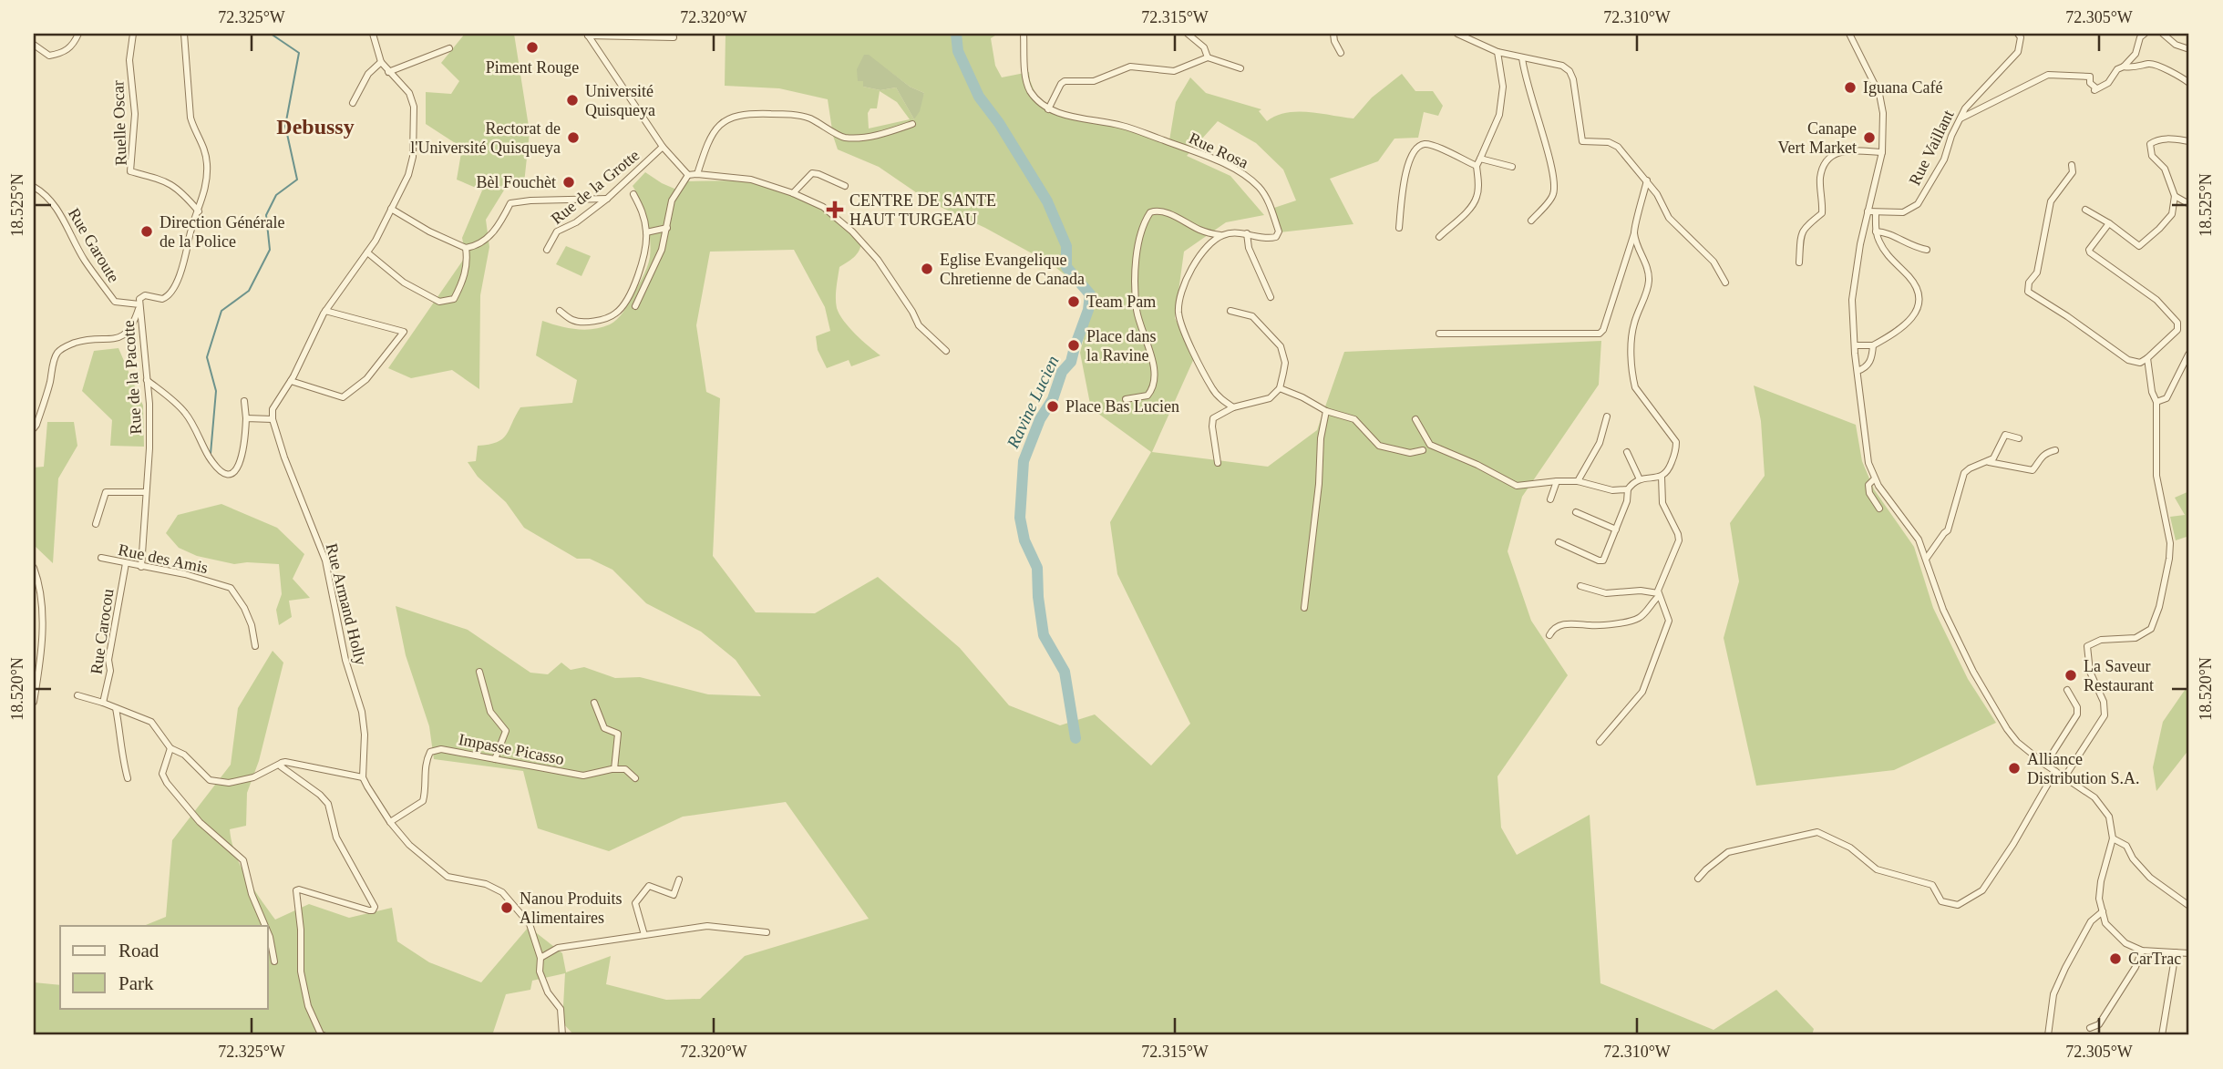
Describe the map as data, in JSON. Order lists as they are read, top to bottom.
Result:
{
  "streets": {
    "street": [
      "Ruelle Oscar",
      "Rue Vaillant",
      "Rue Rosa",
      "Rue de la Grotte",
      "Rue Garoute",
      "Rue de la Pacotte",
      "Rue des Amis",
      "Rue Armand Holly",
      "Rue Carocou",
      "Impasse Picasso"
    ]
  },
  "crossings": [
    ["Ruelle Oscar", "Rue de la Pacotte"],
    ["Rue Garoute", "Rue de la Pacotte"],
    ["Rue de la Pacotte", "Rue des Amis"],
    ["Rue des Amis", "Rue Carocou"]
  ],
  "districts": ["Debussy"],
  "water": ["Ravine Lucien"],
  "places": {
    "other": [
      "Piment Rouge",
      "Iguana Café",
      "Université Quisqueya",
      "Rectorat de l'Université Quisqueya",
      "Canape Vert Market",
      "Bèl Fouchèt",
      "Direction Générale de la Police",
      "Eglise Evangelique Chretienne de Canada",
      "Team Pam",
      "Place dans la Ravine",
      "Place Bas Lucien",
      "La Saveur Restaurant",
      "Alliance Distribution S.A.",
      "Nanou Produits Alimentaires",
      "CarTrac"
    ],
    "health": ["CENTRE DE SANTE HAUT TURGEAU"]
  },
  "legend": ["Road", "Park"],
  "coordinates": [
    "72.325°W",
    "72.320°W",
    "72.315°W",
    "72.310°W",
    "72.305°W",
    "18.525°N",
    "18.520°N"
  ]
}
